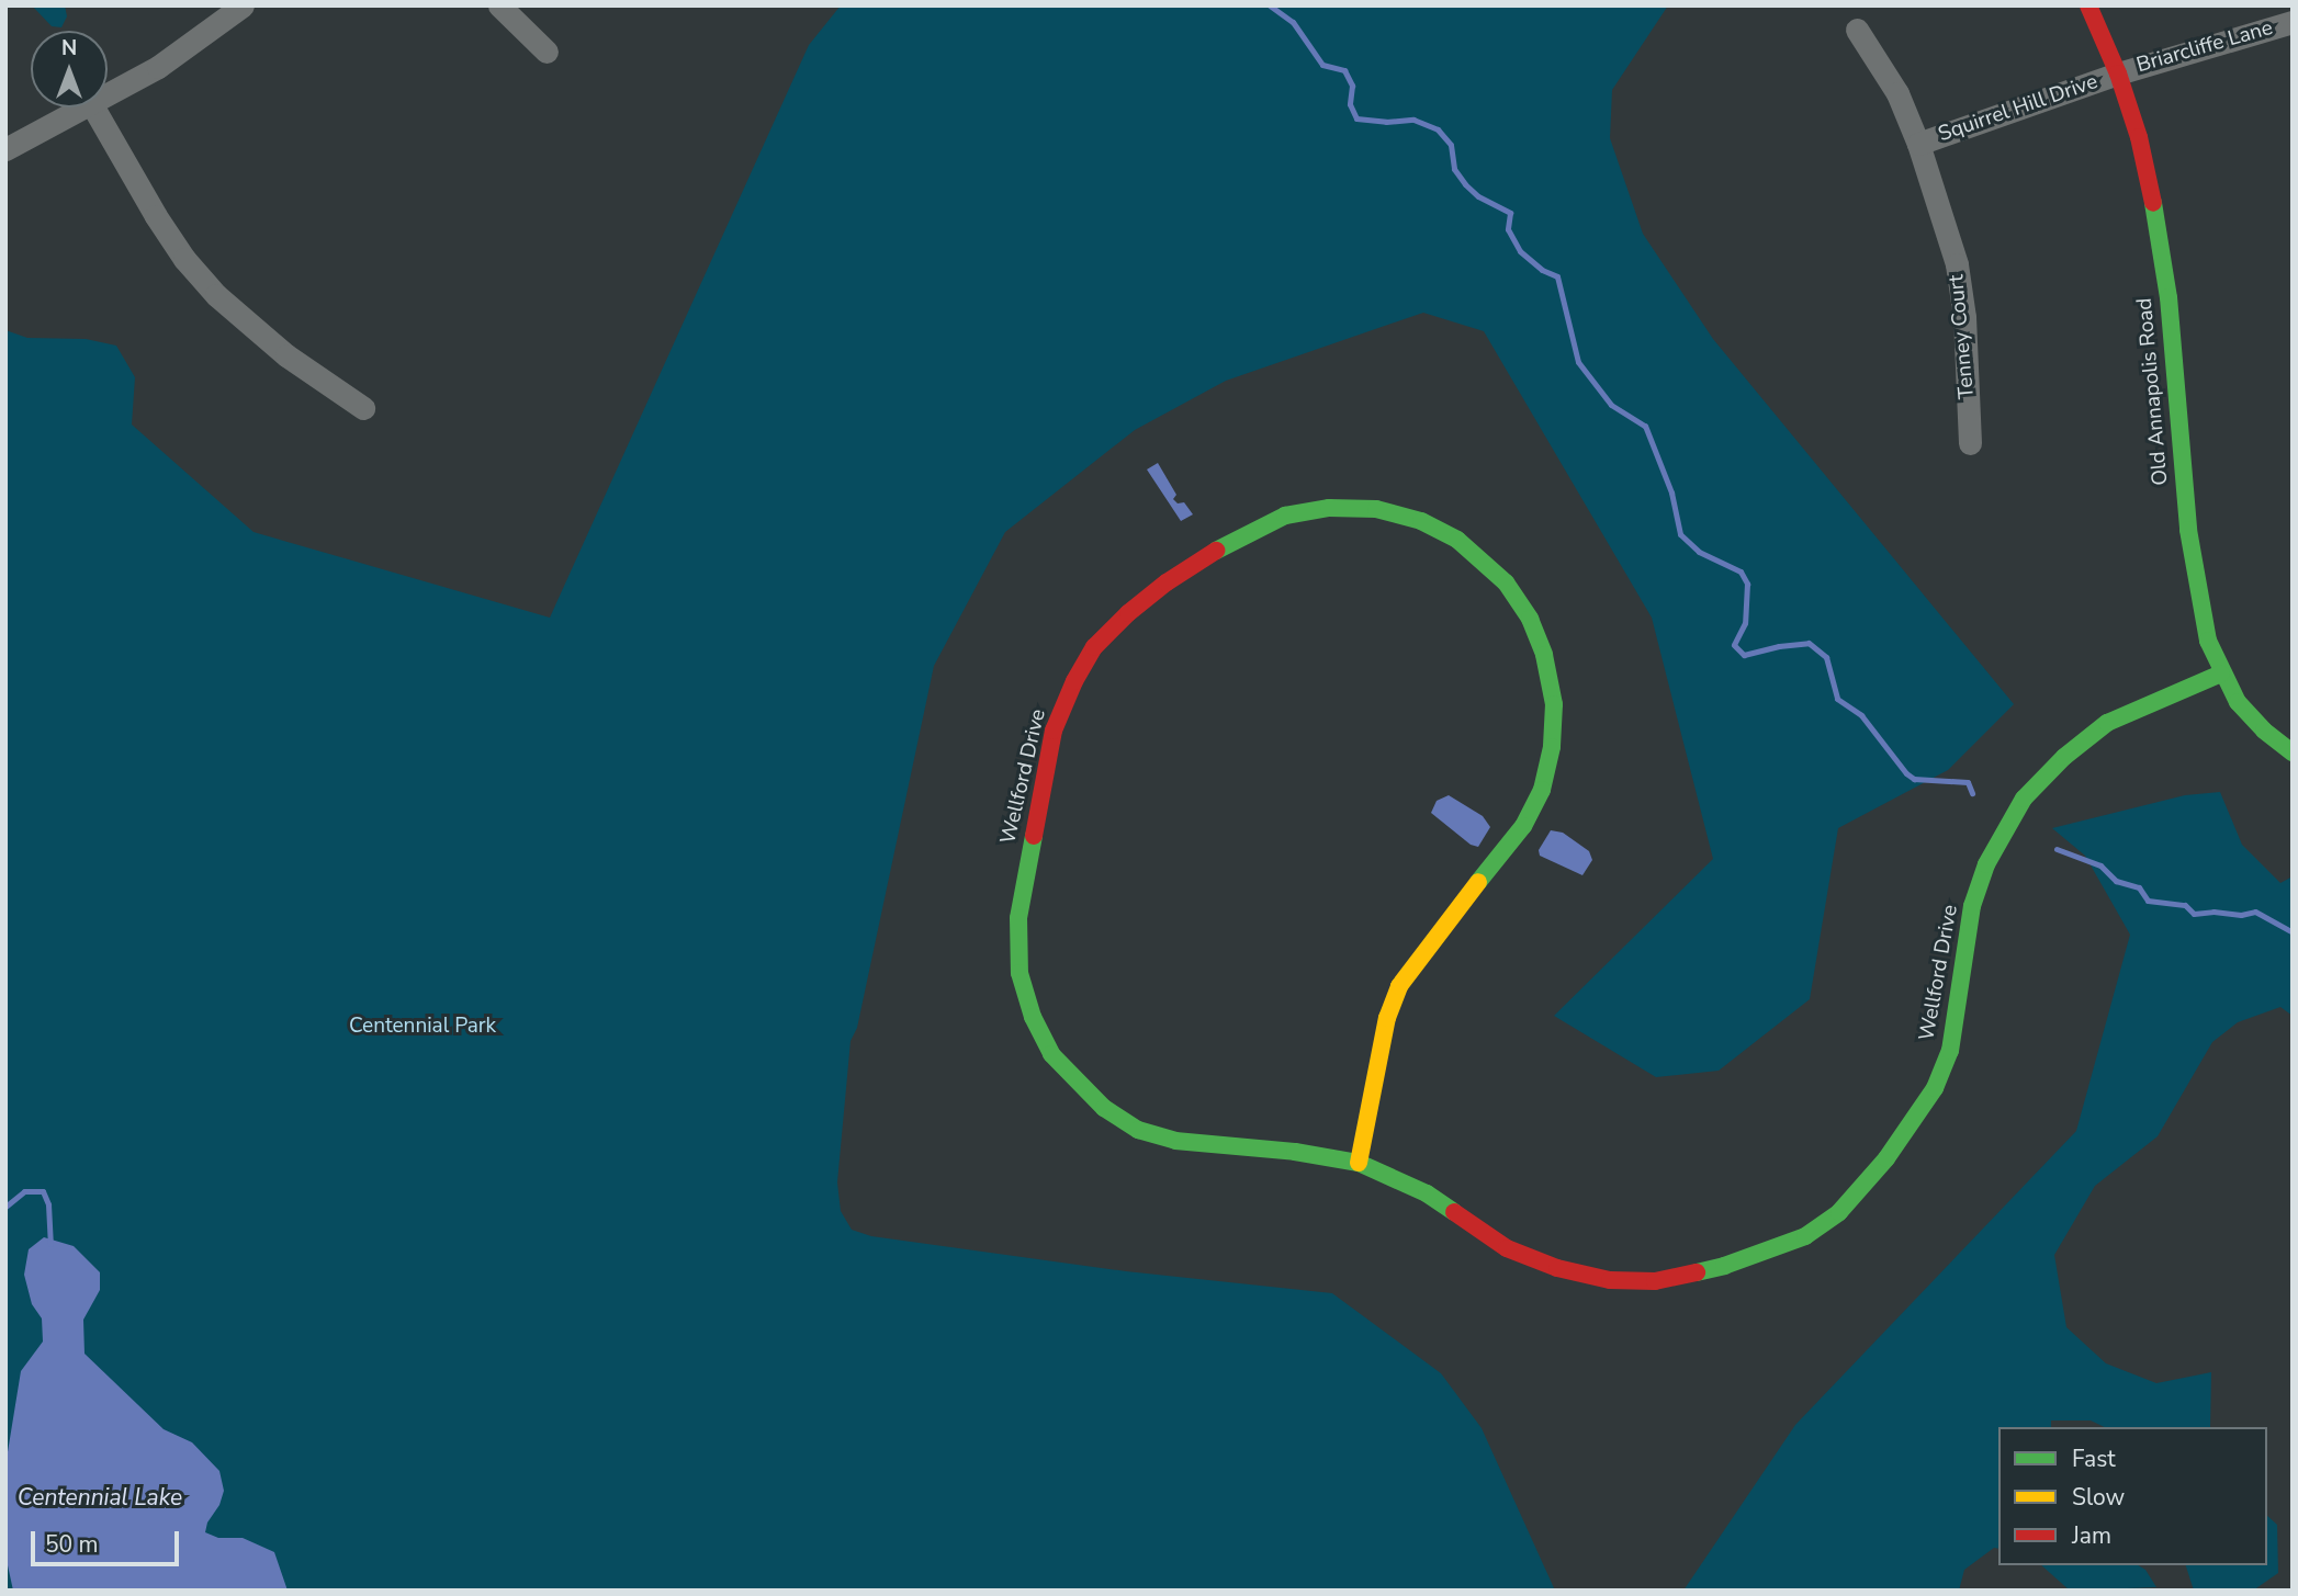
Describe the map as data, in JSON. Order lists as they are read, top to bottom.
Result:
{
  "streets": {
    "street": [
      "Briarcliffe Lane",
      "Squirrel Hill Drive",
      "Tenney Court",
      "Old Annapolis Road",
      "Wellford Drive"
    ]
  },
  "crossings": [
    ["Briarcliffe Lane", "Squirrel Hill Drive"],
    ["Briarcliffe Lane", "Old Annapolis Road"],
    ["Squirrel Hill Drive", "Tenney Court"],
    ["Squirrel Hill Drive", "Old Annapolis Road"],
    ["Old Annapolis Road", "Wellford Drive"]
  ],
  "water": ["Centennial Lake"],
  "parks": ["Centennial Park"],
  "legend": ["Fast", "Slow", "Jam"],
  "scale_bar": "50 m",
  "north": "top"
}
